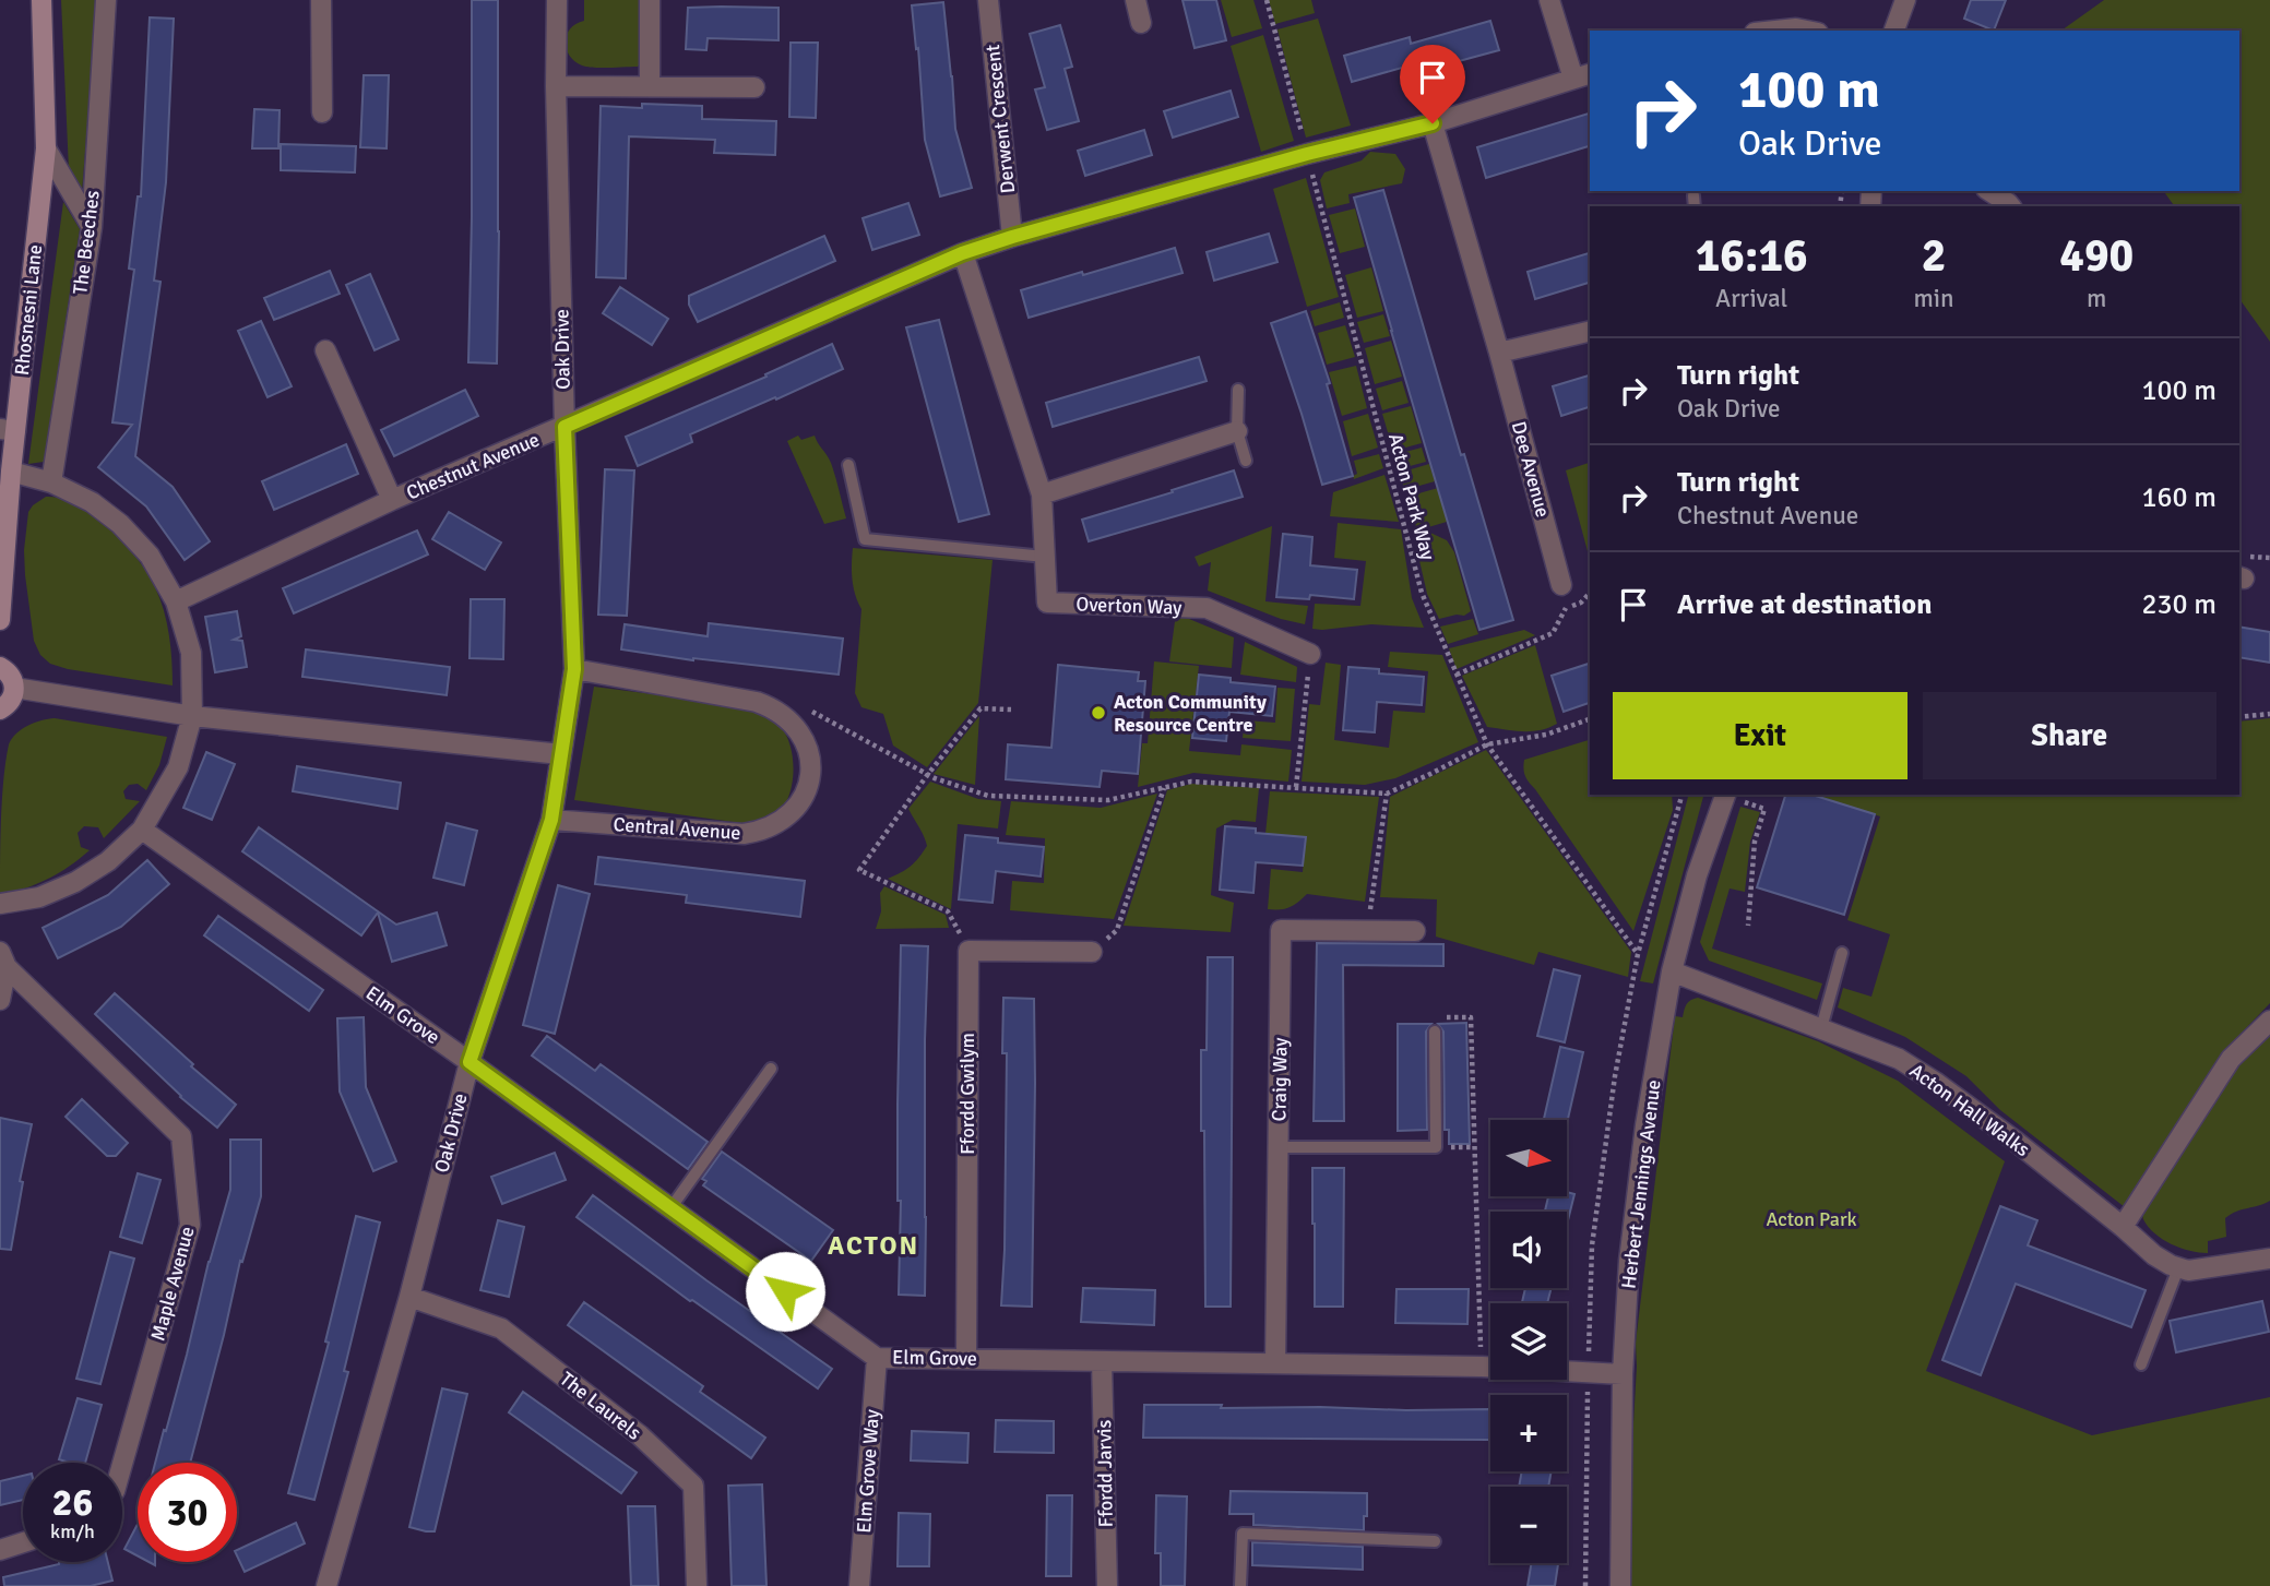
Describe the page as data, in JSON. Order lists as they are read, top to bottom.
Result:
{
  "streets": {
    "main road": ["Rhosnesni Lane"],
    "street": [
      "Derwent Crescent",
      "The Beeches",
      "Oak Drive",
      "Chestnut Avenue",
      "Dee Avenue",
      "Overton Way",
      "Central Avenue",
      "Elm Grove",
      "Craig Way",
      "Ffordd Gwilym",
      "Acton Hall Walks",
      "Herbert Jennings Avenue",
      "Maple Avenue",
      "The Laurels",
      "Elm Grove Way",
      "Ffordd Jarvis"
    ],
    "path": ["Acton Park Way"]
  },
  "crossings": [
    ["Derwent Crescent", "Chestnut Avenue"],
    ["Oak Drive", "Chestnut Avenue"],
    ["Oak Drive", "Central Avenue"],
    ["Oak Drive", "Elm Grove"],
    ["Oak Drive", "The Laurels"],
    ["Chestnut Avenue", "Dee Avenue"],
    ["Chestnut Avenue", "Acton Park Way"],
    ["Chestnut Avenue", "Overton Way"],
    ["Elm Grove", "Craig Way"],
    ["Elm Grove", "Ffordd Gwilym"],
    ["Elm Grove", "Herbert Jennings Avenue"],
    ["Elm Grove", "Elm Grove Way"],
    ["Elm Grove", "Ffordd Jarvis"],
    ["Acton Hall Walks", "Herbert Jennings Avenue"]
  ],
  "districts": ["ACTON"],
  "parks": ["Acton Park"],
  "places": ["Acton Community Resource Centre"],
  "north": "right",
  "page": {
    "turn": ["100 m", "Oak Drive"],
    "eta": [
      "16:16",
      "Arrival",
      "2",
      "min",
      "490",
      "m"
    ],
    "list": [
      {
        "name": "Turn right",
        "note": "Oak Drive",
        "value": "100 m"
      },
      {
        "name": "Turn right",
        "note": "Chestnut Avenue",
        "value": "160 m"
      },
      {
        "name": "Arrive at destination",
        "value": "230 m"
      }
    ],
    "buttons": ["Exit", "Share"],
    "map_buttons": ["+", "−"],
    "speed": "26 km/h",
    "limit": "30"
  }
}
